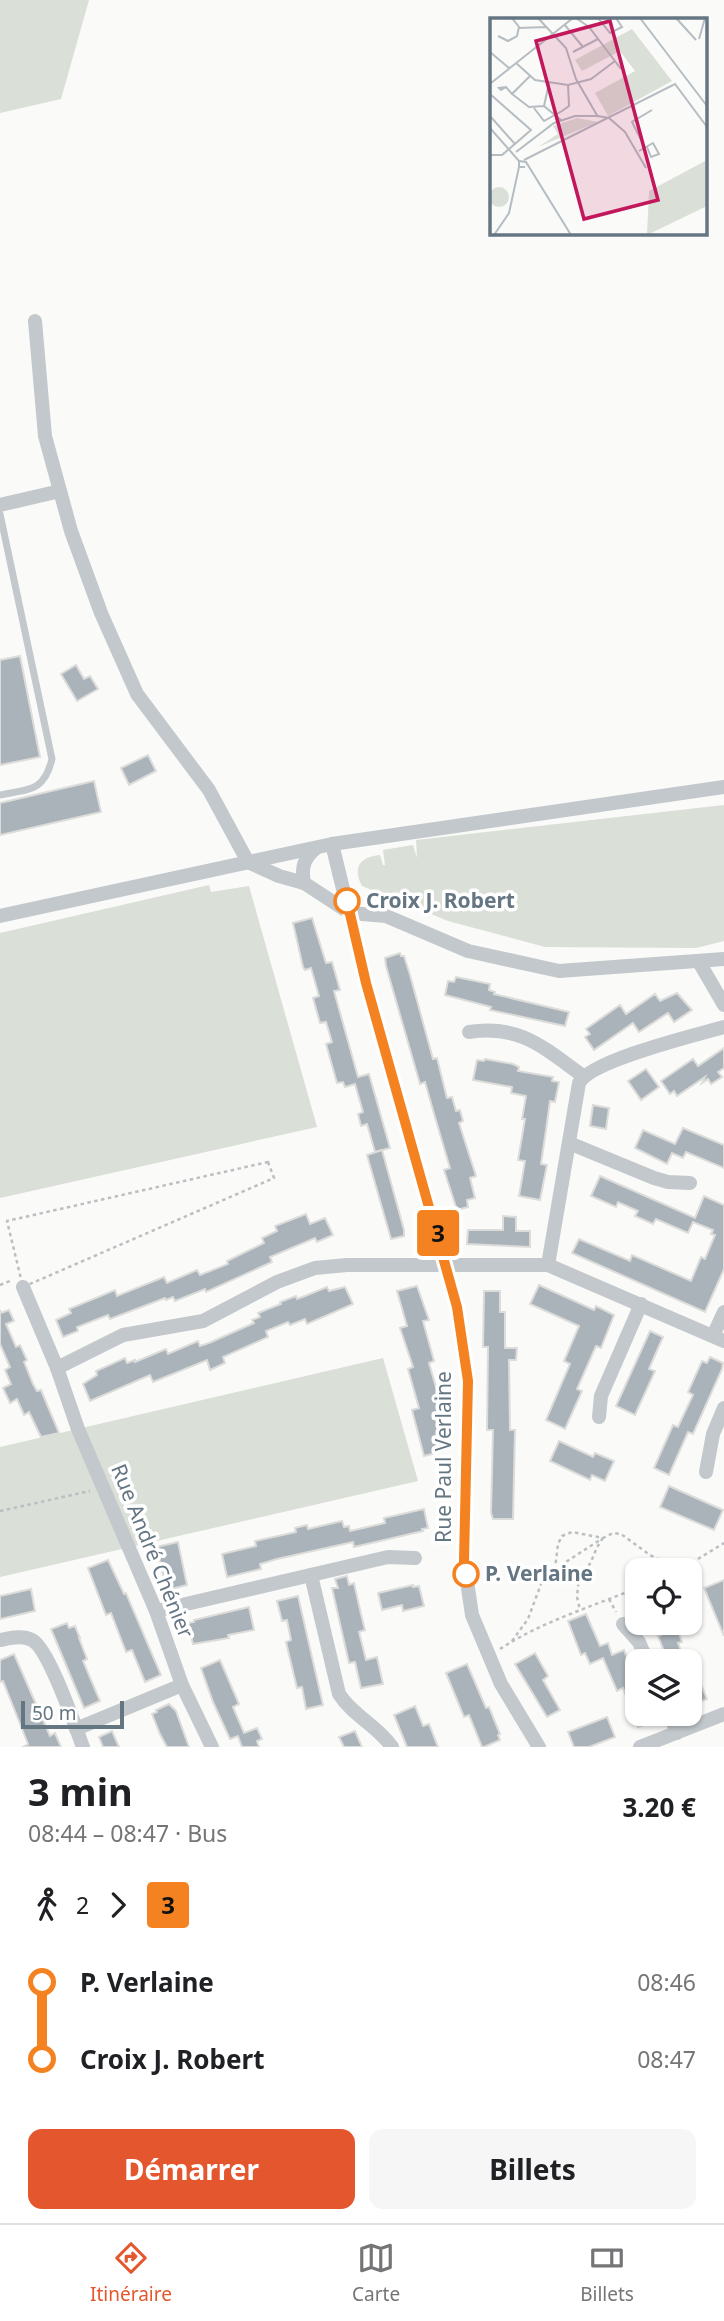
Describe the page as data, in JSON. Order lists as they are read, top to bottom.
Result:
{
  "streets": {
    "street": ["Rue Paul Verlaine", "Rue André Chénier"]
  },
  "places": ["Croix J. Robert", "P. Verlaine"],
  "lines": ["bus line 3"],
  "scale_bar": "50 m",
  "page": {
    "on_map": "3",
    "scale": "50 m",
    "heading": ["3 min", "08:44 – 08:47 · Bus", "3.20 €"],
    "legs": ["2", "3"],
    "list": [
      {
        "name": "P. Verlaine",
        "value": "08:46"
      },
      {
        "name": "Croix J. Robert",
        "value": "08:47"
      }
    ],
    "buttons": ["Démarrer", "Billets"],
    "tabs": ["Itinéraire", "Carte", "Billets"]
  }
}
